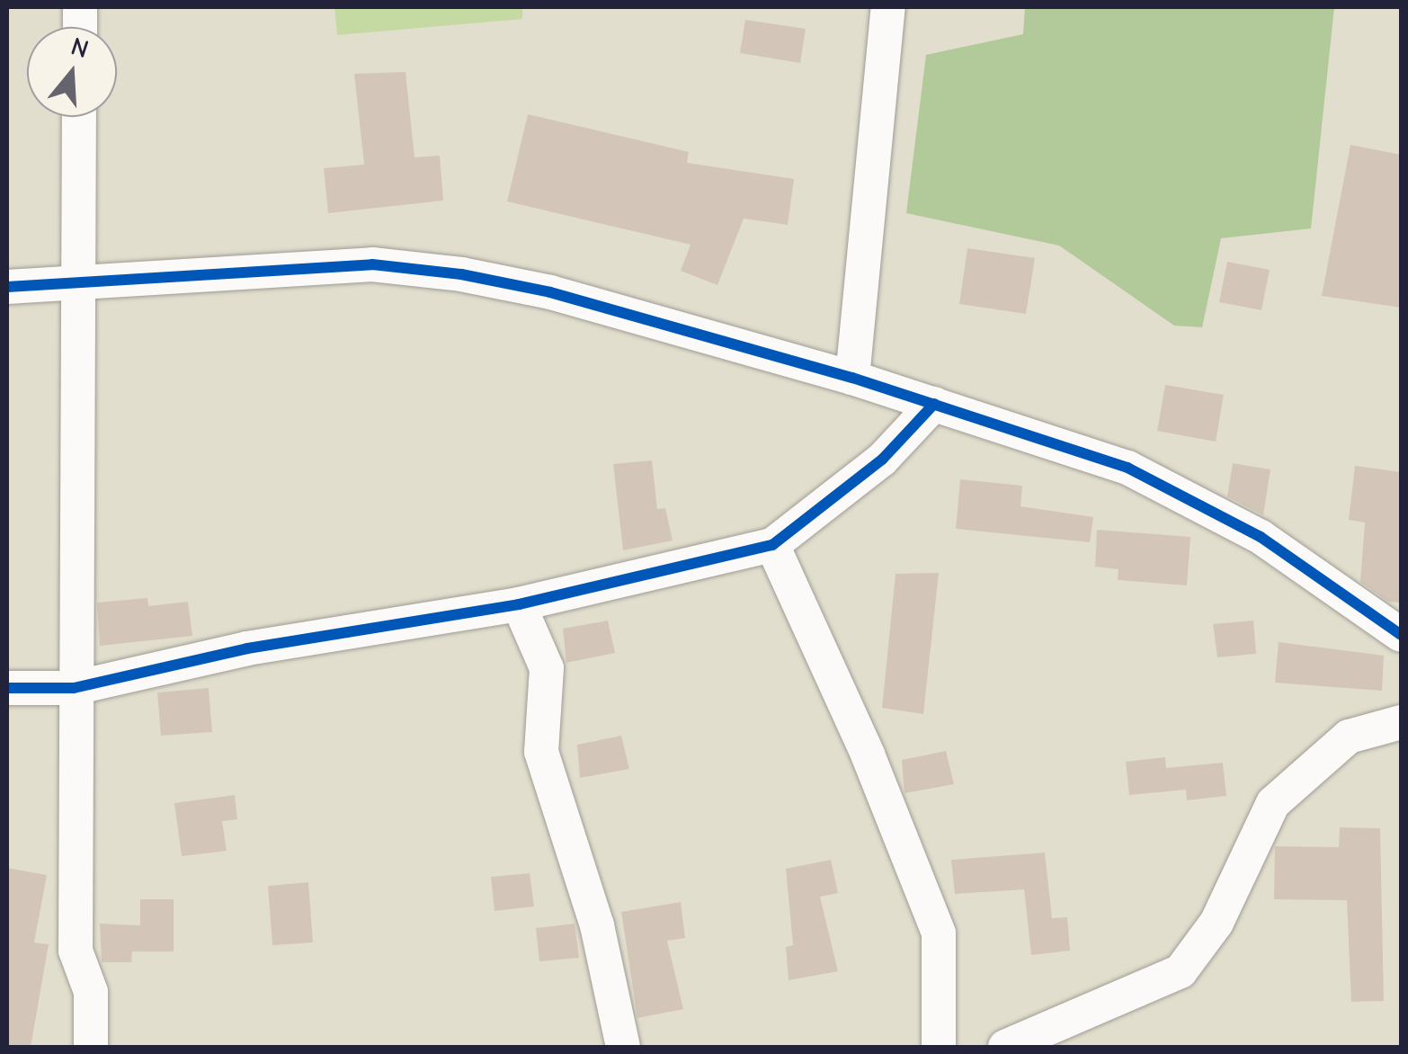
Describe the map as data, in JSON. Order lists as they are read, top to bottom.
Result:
{
  "north": "top"
}
